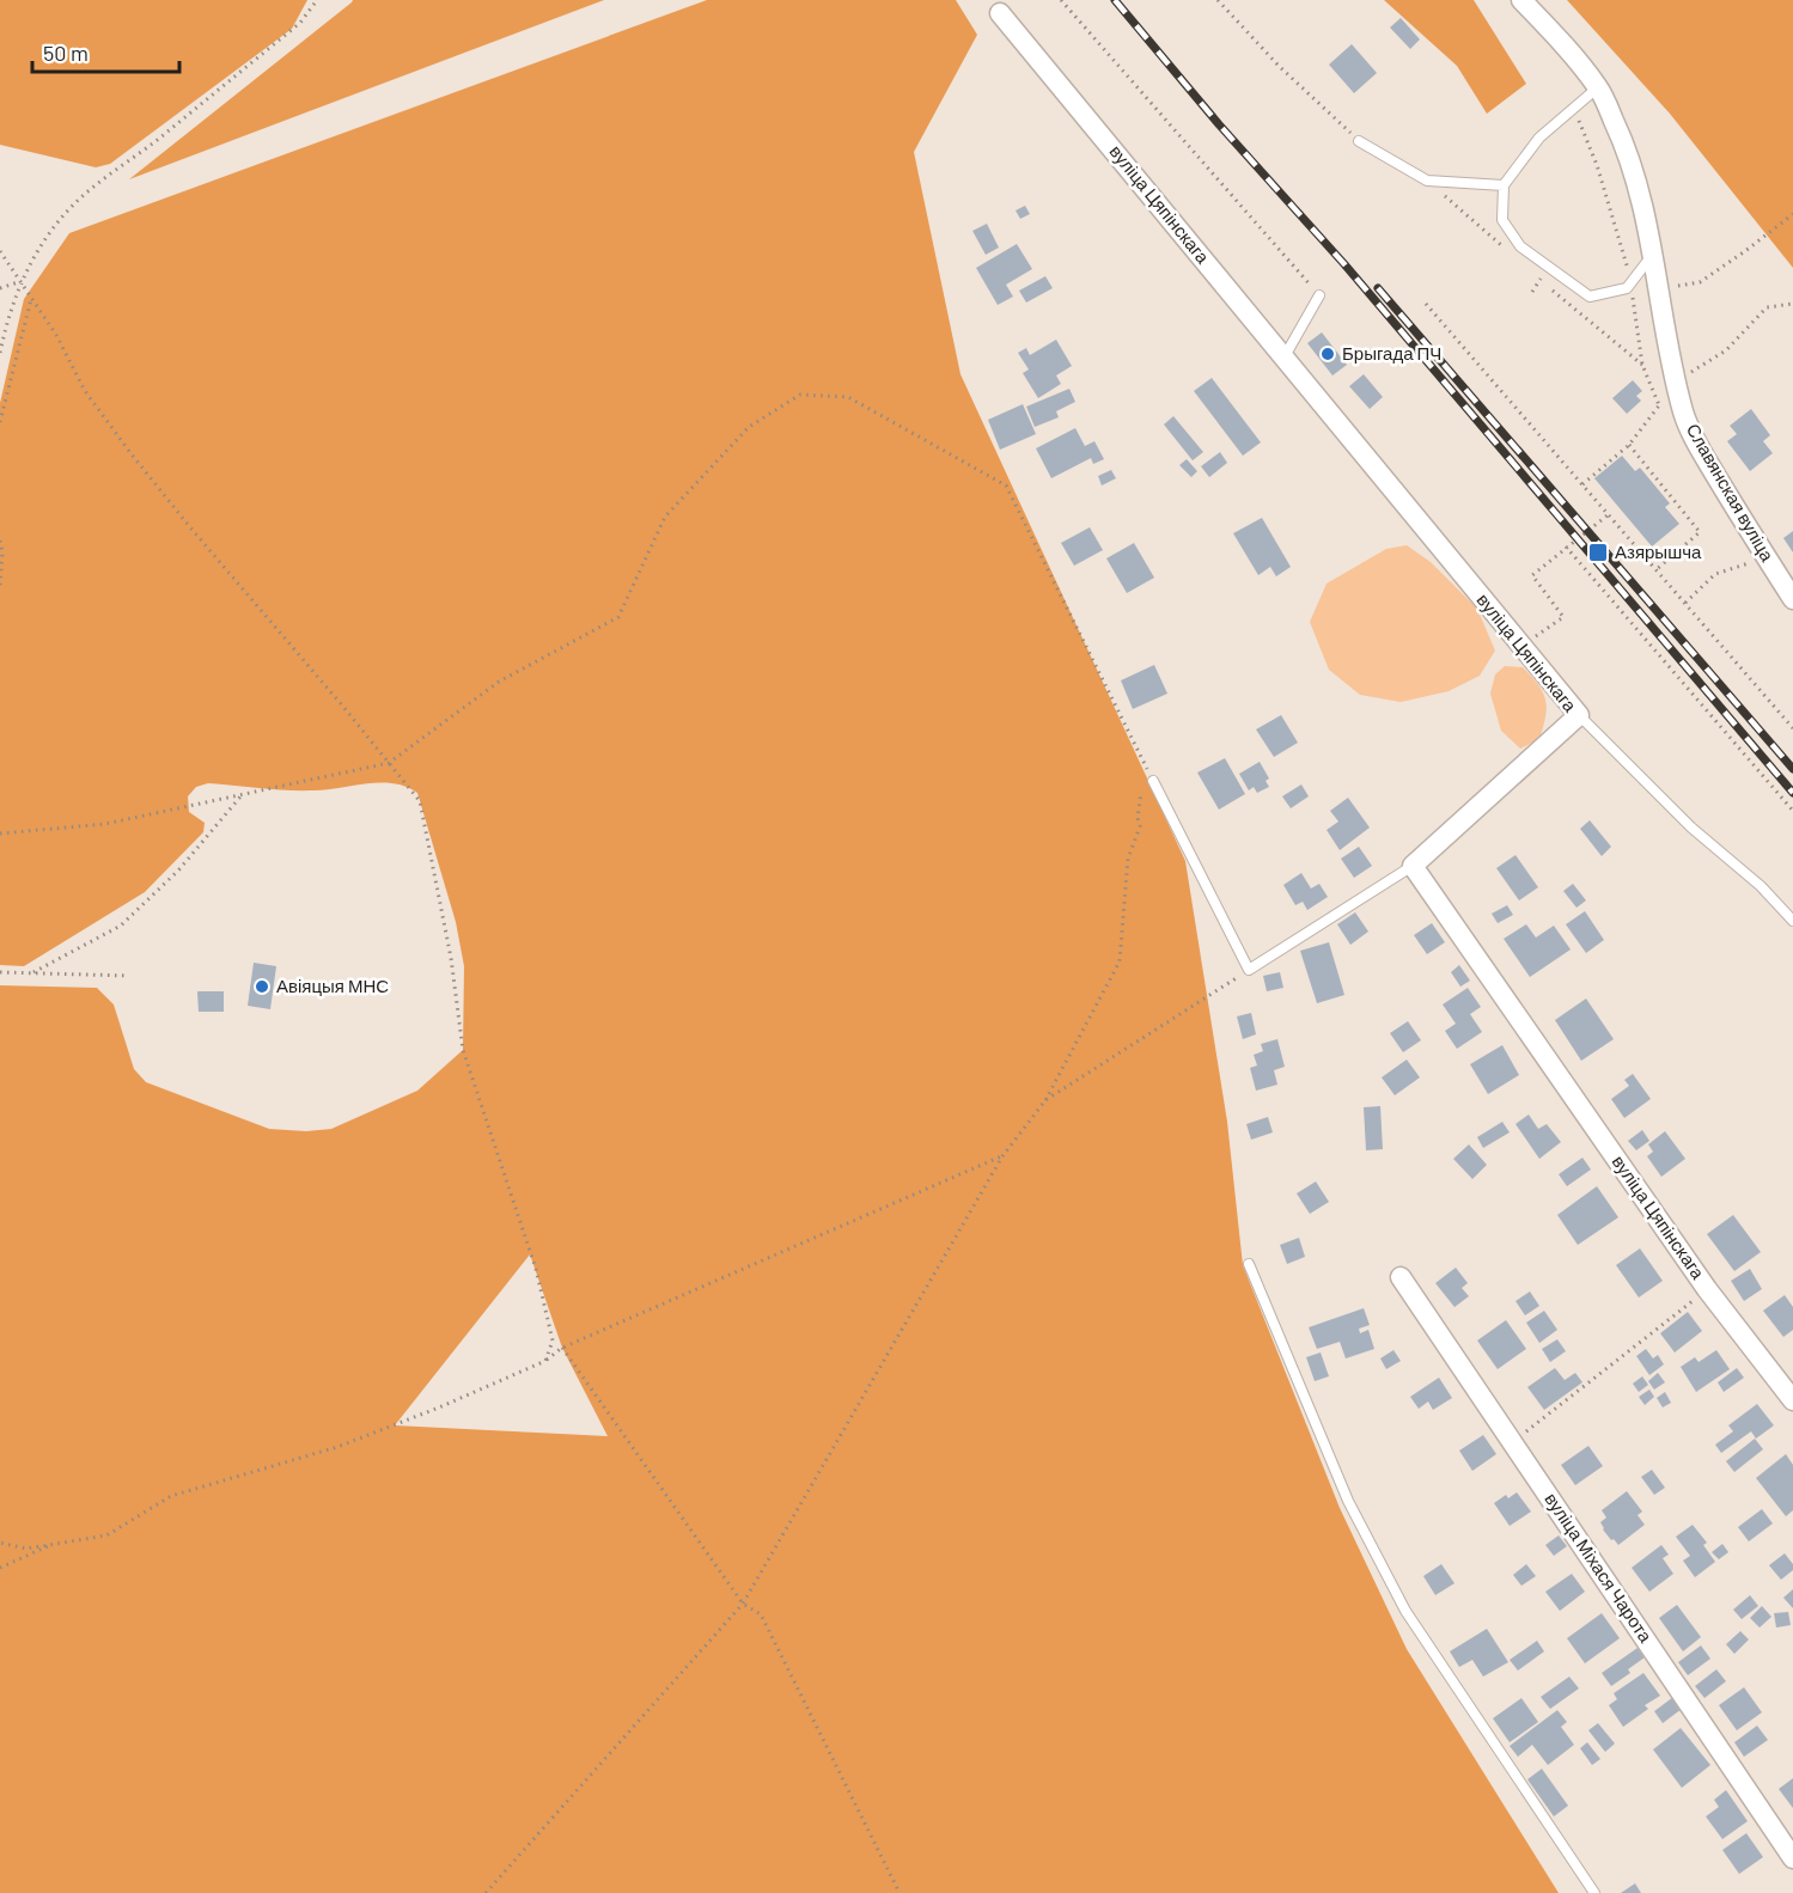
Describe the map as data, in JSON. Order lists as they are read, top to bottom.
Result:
{
  "streets": {
    "street": ["вуліца Цяпінскага", "Славянская вуліца", "вуліца Міхася Чарота"]
  },
  "places": {
    "other": ["Брыгада ПЧ", "Авіяцыя МНС"],
    "transit": ["Азярышча"]
  },
  "scale_bar": "50 m"
}
